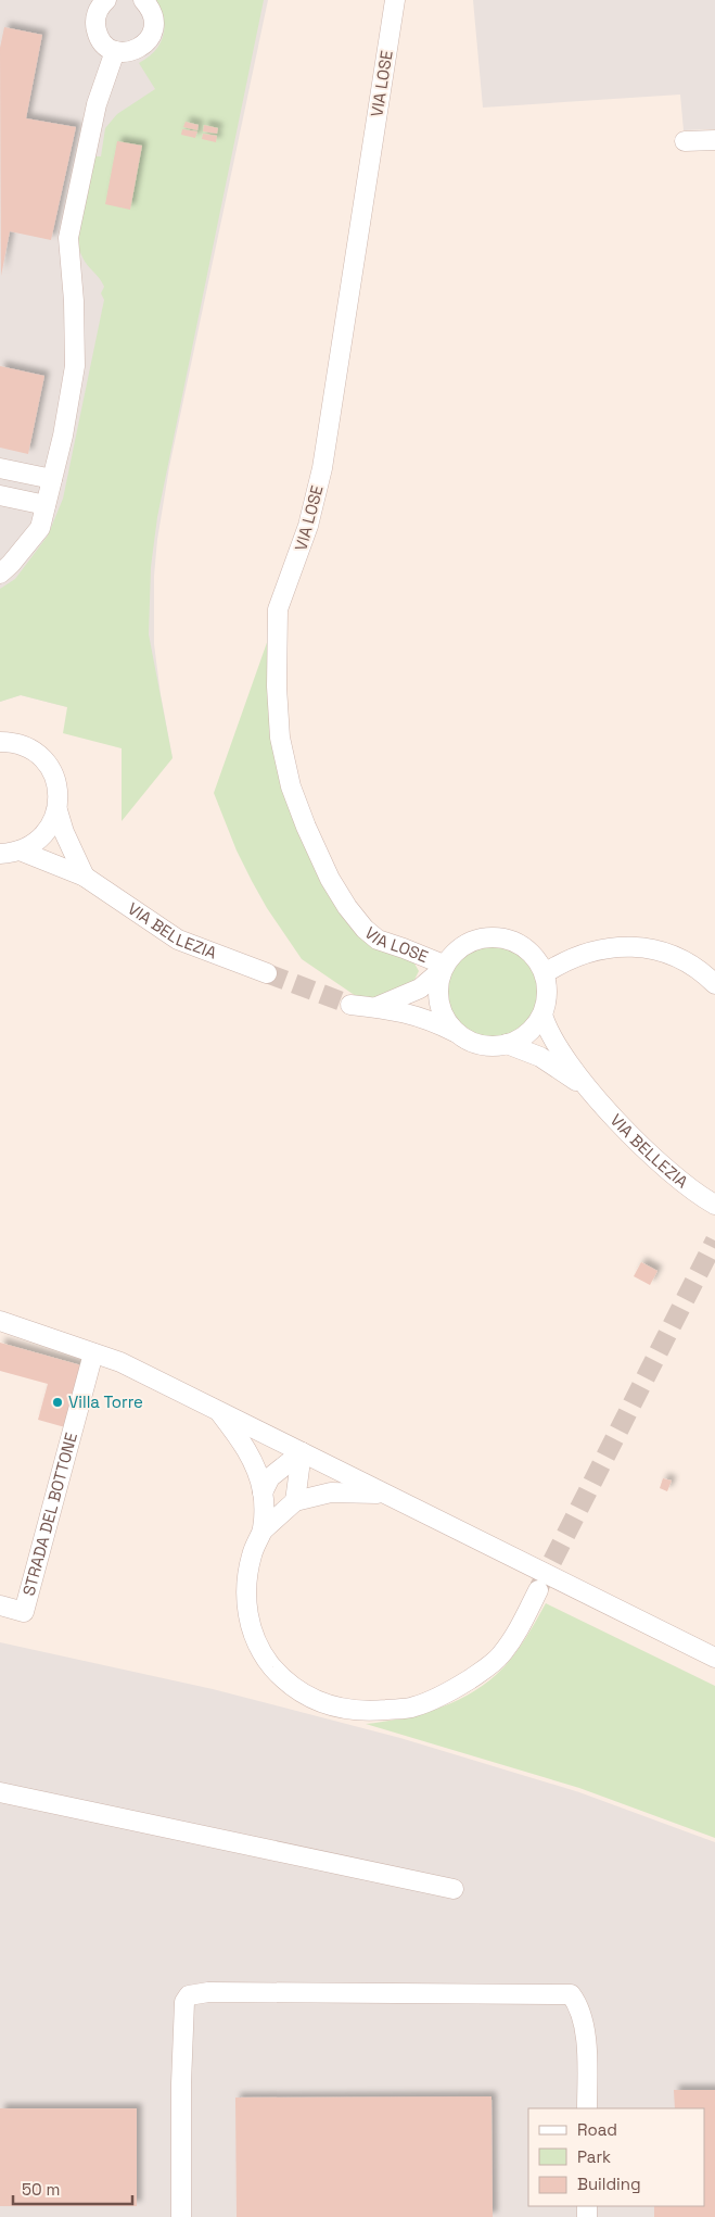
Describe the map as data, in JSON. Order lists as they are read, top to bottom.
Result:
{
  "streets": {
    "street": ["VIA LOSE", "VIA BELLEZIA", "STRADA DEL BOTTONE"]
  },
  "crossings": [
    ["VIA LOSE", "VIA BELLEZIA"]
  ],
  "places": ["Villa Torre"],
  "legend": ["Road", "Park", "Building"],
  "scale_bar": "50 m"
}
